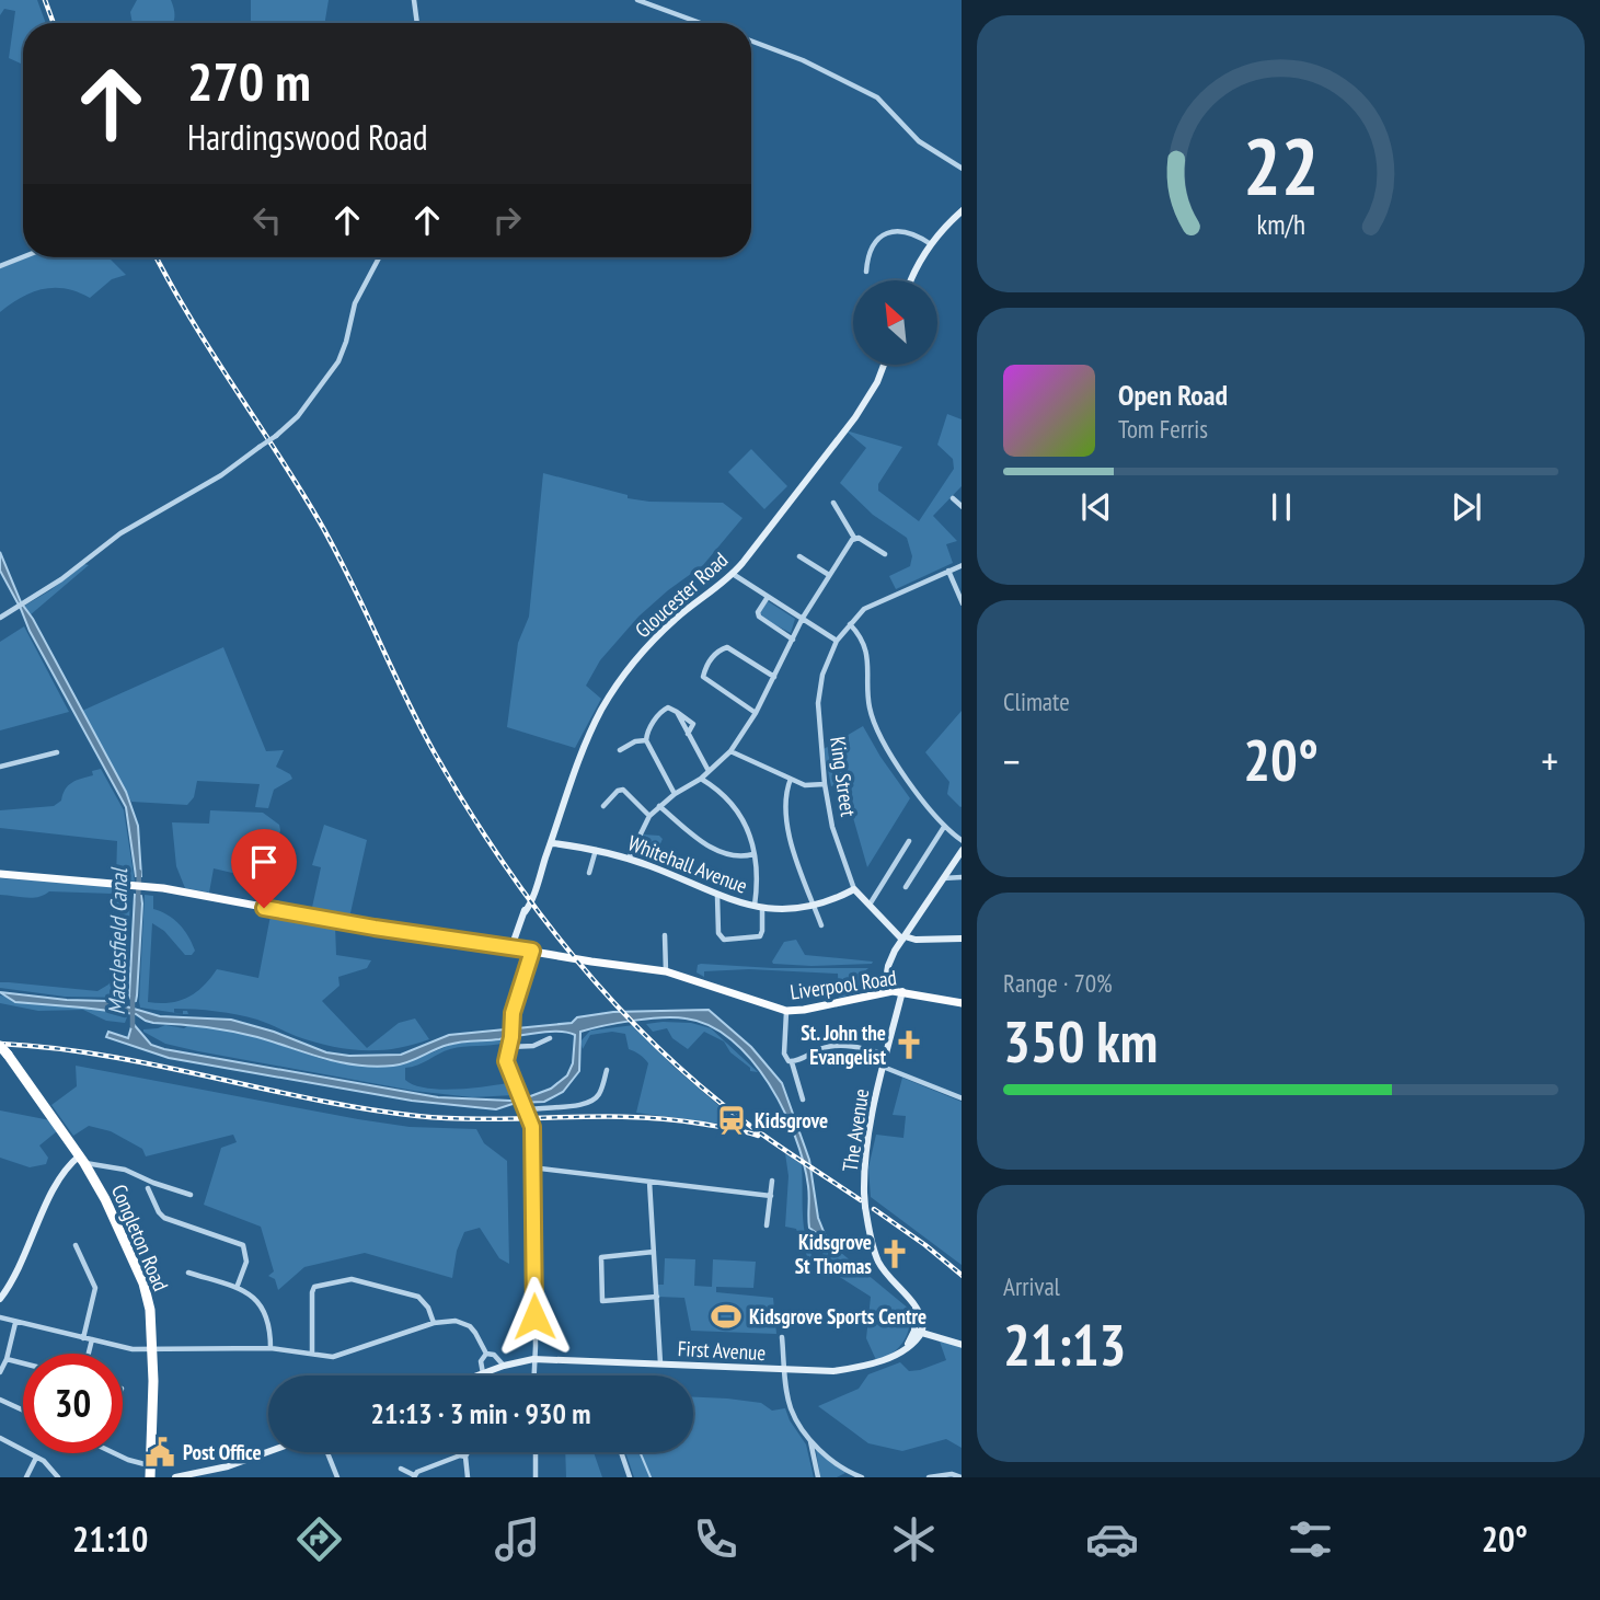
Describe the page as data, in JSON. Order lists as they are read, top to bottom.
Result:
{
  "streets": {
    "highway": ["Congleton Road"],
    "main road": ["Liverpool Road"],
    "street": [
      "Gloucester Road",
      "King Street",
      "Whitehall Avenue",
      "The Avenue",
      "First Avenue"
    ]
  },
  "crossings": [
    ["Gloucester Road", "Whitehall Avenue"],
    ["Gloucester Road", "Liverpool Road"],
    ["King Street", "Whitehall Avenue"],
    ["Liverpool Road", "The Avenue"],
    ["The Avenue", "First Avenue"]
  ],
  "water": ["Macclesfield Canal"],
  "places": {
    "church": ["St. John the Evangelist", "Kidsgrove St Thomas"],
    "station": ["Kidsgrove"],
    "sports": ["Kidsgrove Sports Centre"],
    "public building": ["Post Office"]
  },
  "north": "top left",
  "page": {
    "turn": ["270 m", "Hardingswood Road"],
    "song": ["Open Road", "Tom Ferris"],
    "tile": [
      "Climate",
      ["Range · 70%", "350 km"],
      ["Arrival", "21:13"]
    ],
    "heat": ["−", "20°", "+"],
    "limit": "30",
    "trip": "21:13 · 3 min · 930 m",
    "tabs": ["21:10", "20°"],
    "gauge": ["22", "km/h"]
  }
}
